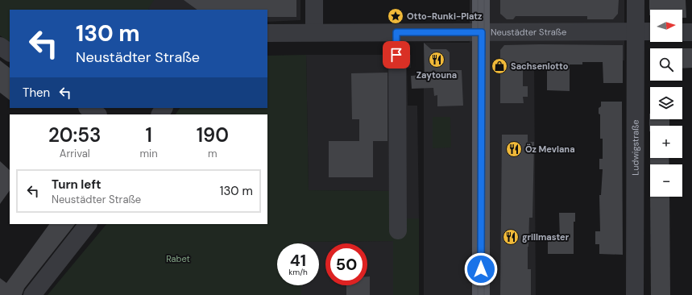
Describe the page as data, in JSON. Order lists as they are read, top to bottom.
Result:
{
  "streets": {
    "street": ["Neustädter Straße", "Ludwigstraße"]
  },
  "crossings": [
    ["Neustädter Straße", "Ludwigstraße"]
  ],
  "parks": ["Rabet"],
  "places": {
    "place": ["Otto-Runki-Platz"],
    "restaurant": ["Zaytouna", "Öz Mevlana", "grillmaster"],
    "shop": ["Sachsenlotto"]
  },
  "north": "right",
  "page": {
    "map_buttons": ["+", "−"],
    "turn": ["130 m", "Neustädter Straße"],
    "then": "Then",
    "eta": [
      "20:53",
      "Arrival",
      "1",
      "min",
      "190",
      "m"
    ],
    "list": [
      {
        "name": "Turn left",
        "note": "Neustädter Straße",
        "value": "130 m"
      }
    ],
    "speed": "41 km/h",
    "limit": "50"
  }
}
